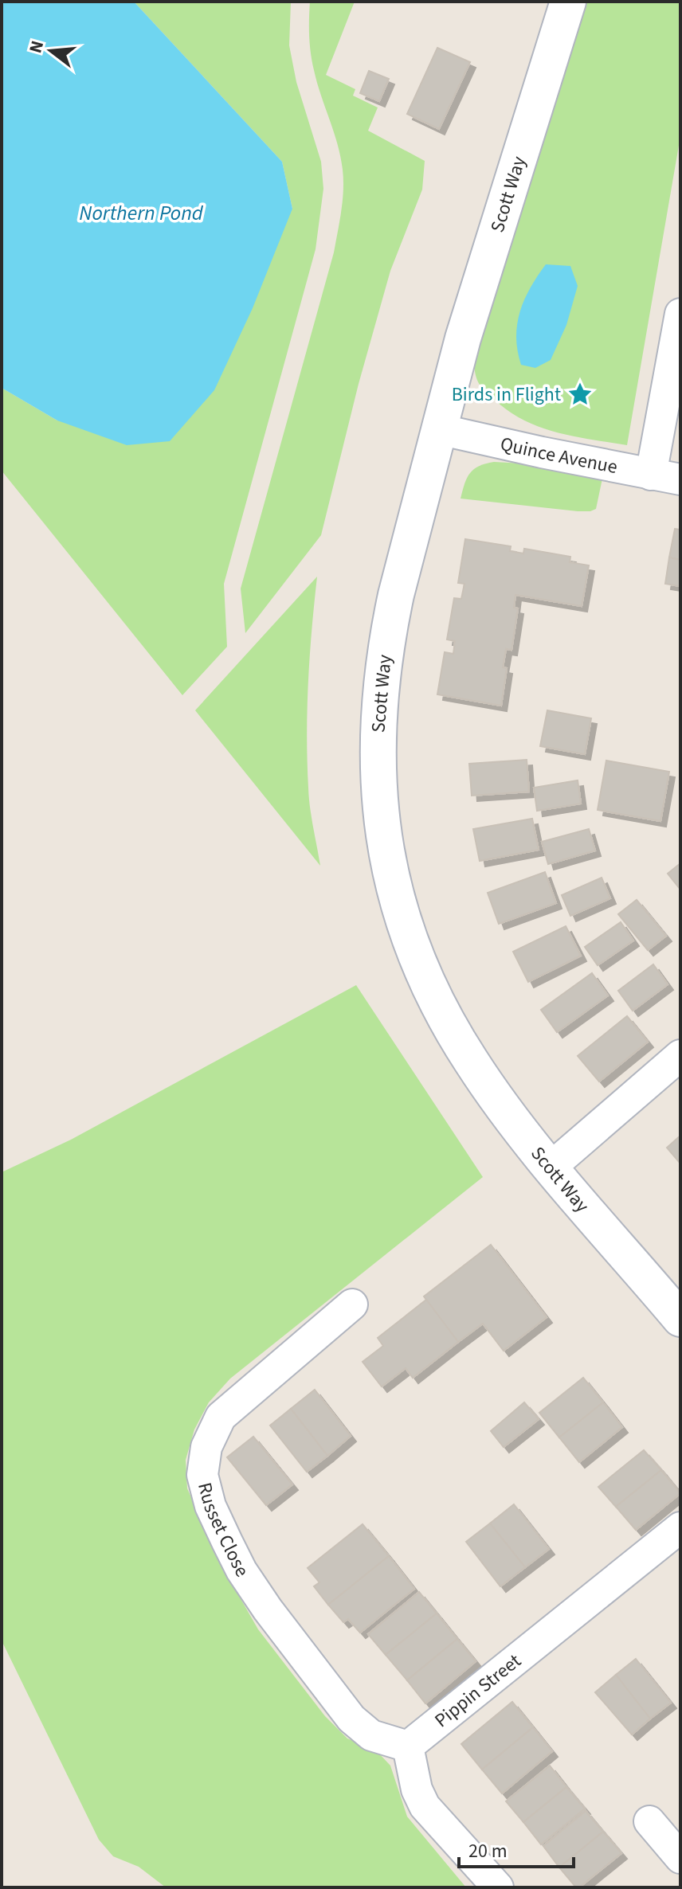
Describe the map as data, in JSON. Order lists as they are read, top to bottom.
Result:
{
  "streets": {
    "street": [
      "Scott Way",
      "Quince Avenue",
      "Russet Close",
      "Pippin Street"
    ]
  },
  "crossings": [
    ["Scott Way", "Quince Avenue"],
    ["Russet Close", "Pippin Street"]
  ],
  "water": ["Northern Pond"],
  "places": {
    "place": ["Birds in Flight"]
  },
  "scale_bar": "20 m",
  "north": "left"
}
